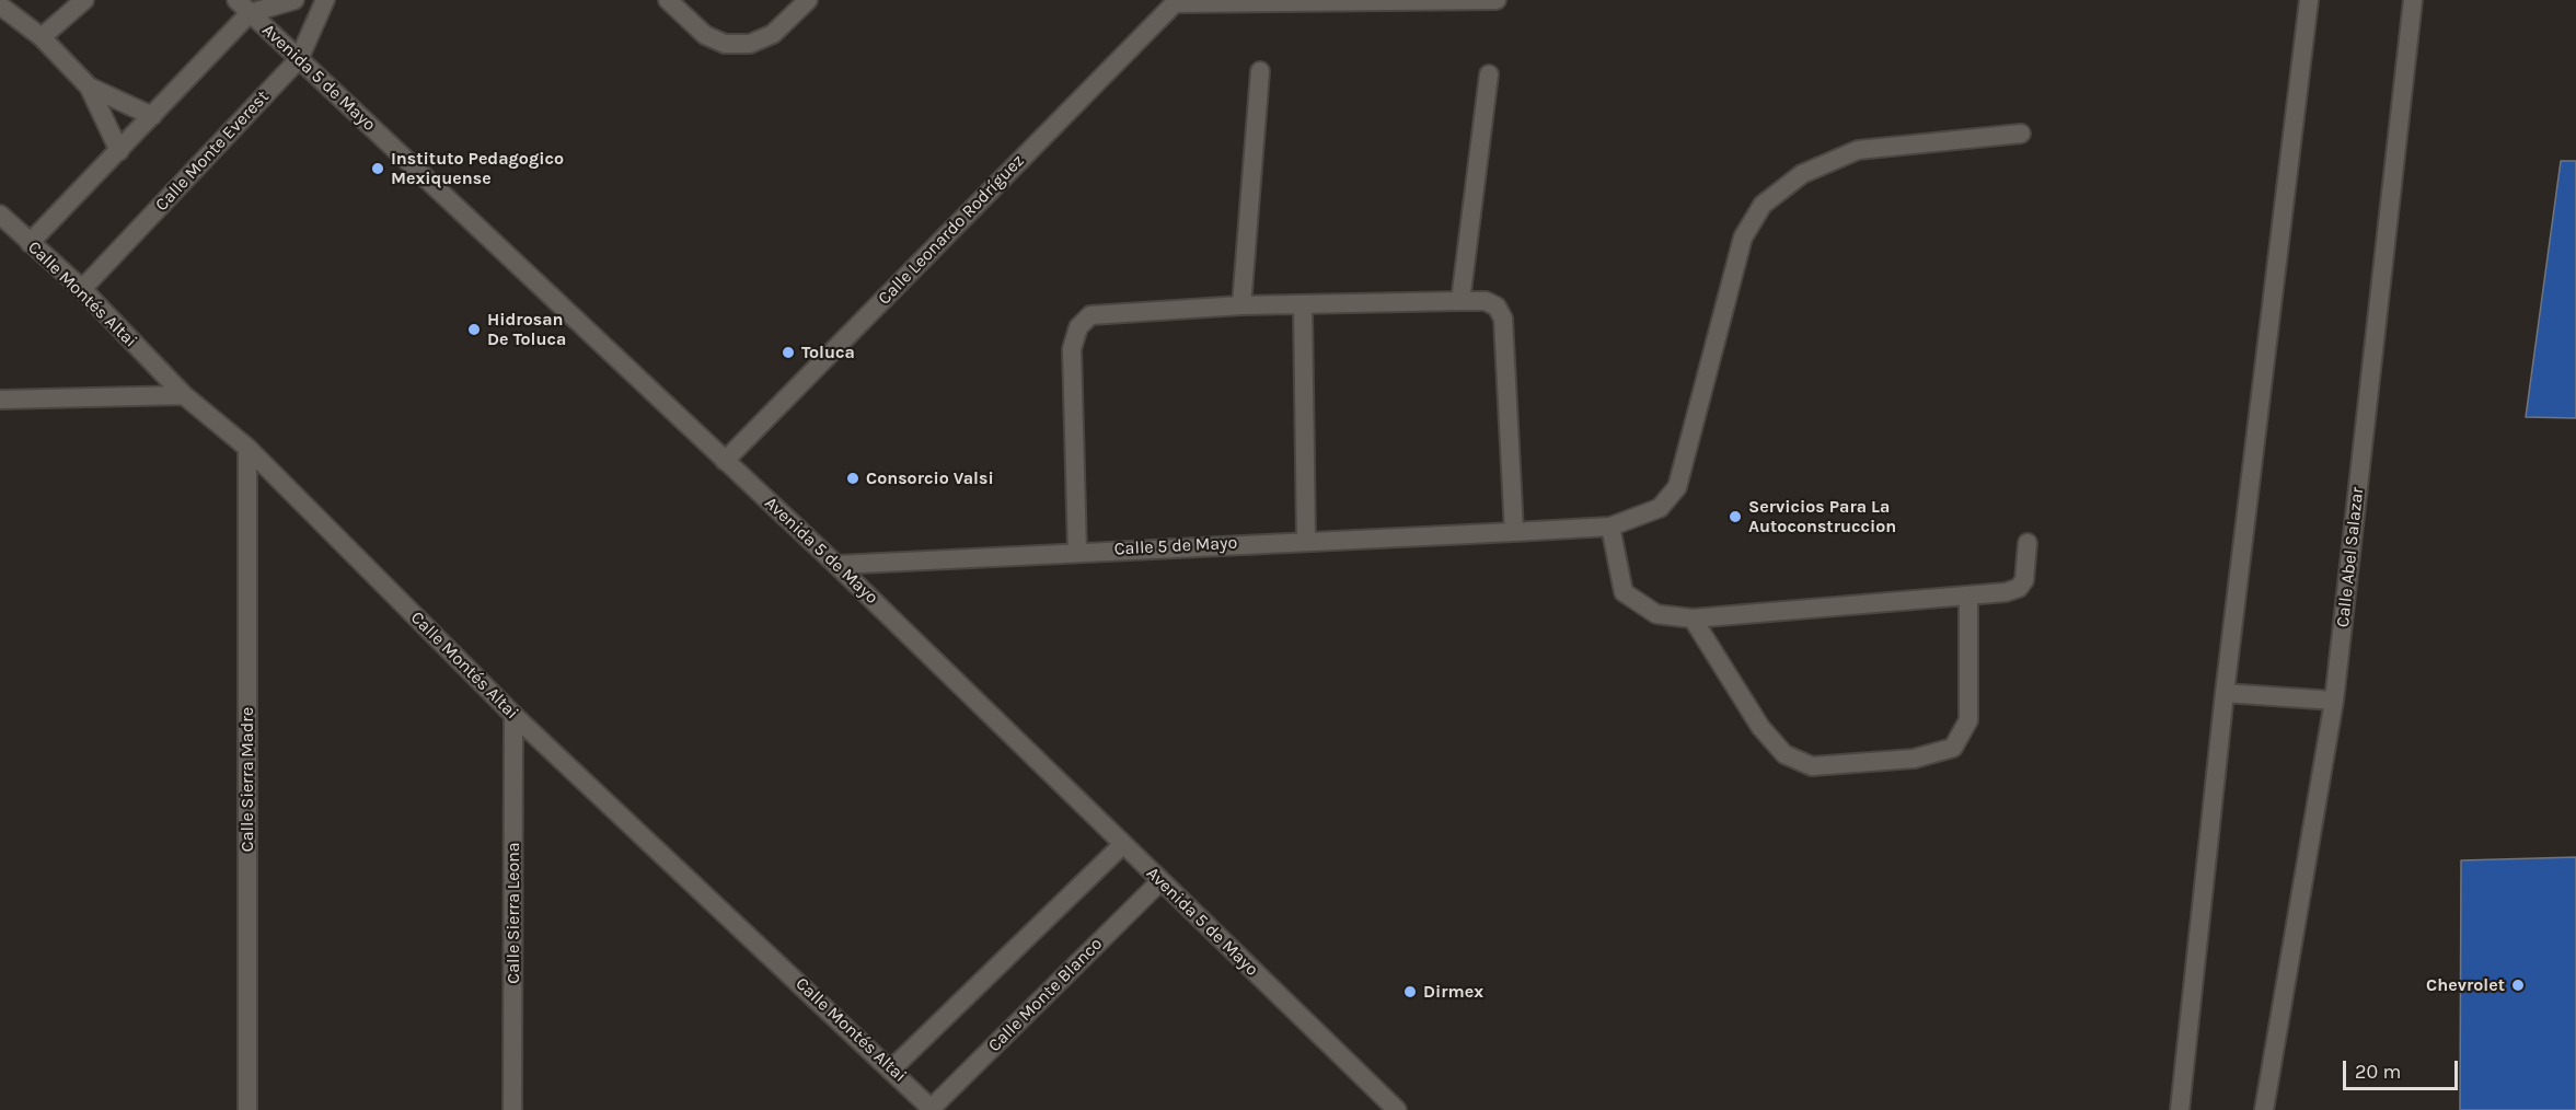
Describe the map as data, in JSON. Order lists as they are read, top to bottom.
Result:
{
  "streets": {
    "street": [
      "Avenida 5 de Mayo",
      "Calle Monte Everest",
      "Calle Leonardo Rodríguez",
      "Calle Montés Altai",
      "Calle 5 de Mayo",
      "Calle Abel Salazar",
      "Calle Sierra Madre",
      "Calle Sierra Leona",
      "Calle Monte Blanco"
    ]
  },
  "crossings": [
    ["Avenida 5 de Mayo", "Calle Monte Everest"],
    ["Avenida 5 de Mayo", "Calle Leonardo Rodríguez"],
    ["Avenida 5 de Mayo", "Calle 5 de Mayo"],
    ["Avenida 5 de Mayo", "Calle Monte Blanco"],
    ["Calle Monte Everest", "Calle Montés Altai"],
    ["Calle Montés Altai", "Calle Sierra Madre"],
    ["Calle Montés Altai", "Calle Sierra Leona"],
    ["Calle Montés Altai", "Calle Monte Blanco"]
  ],
  "places": [
    "Instituto Pedagogico Mexiquense",
    "Hidrosan De Toluca",
    "Toluca",
    "Consorcio Valsi",
    "Servicios Para La Autoconstruccion",
    "Chevrolet",
    "Dirmex"
  ],
  "scale_bar": "20 m"
}
